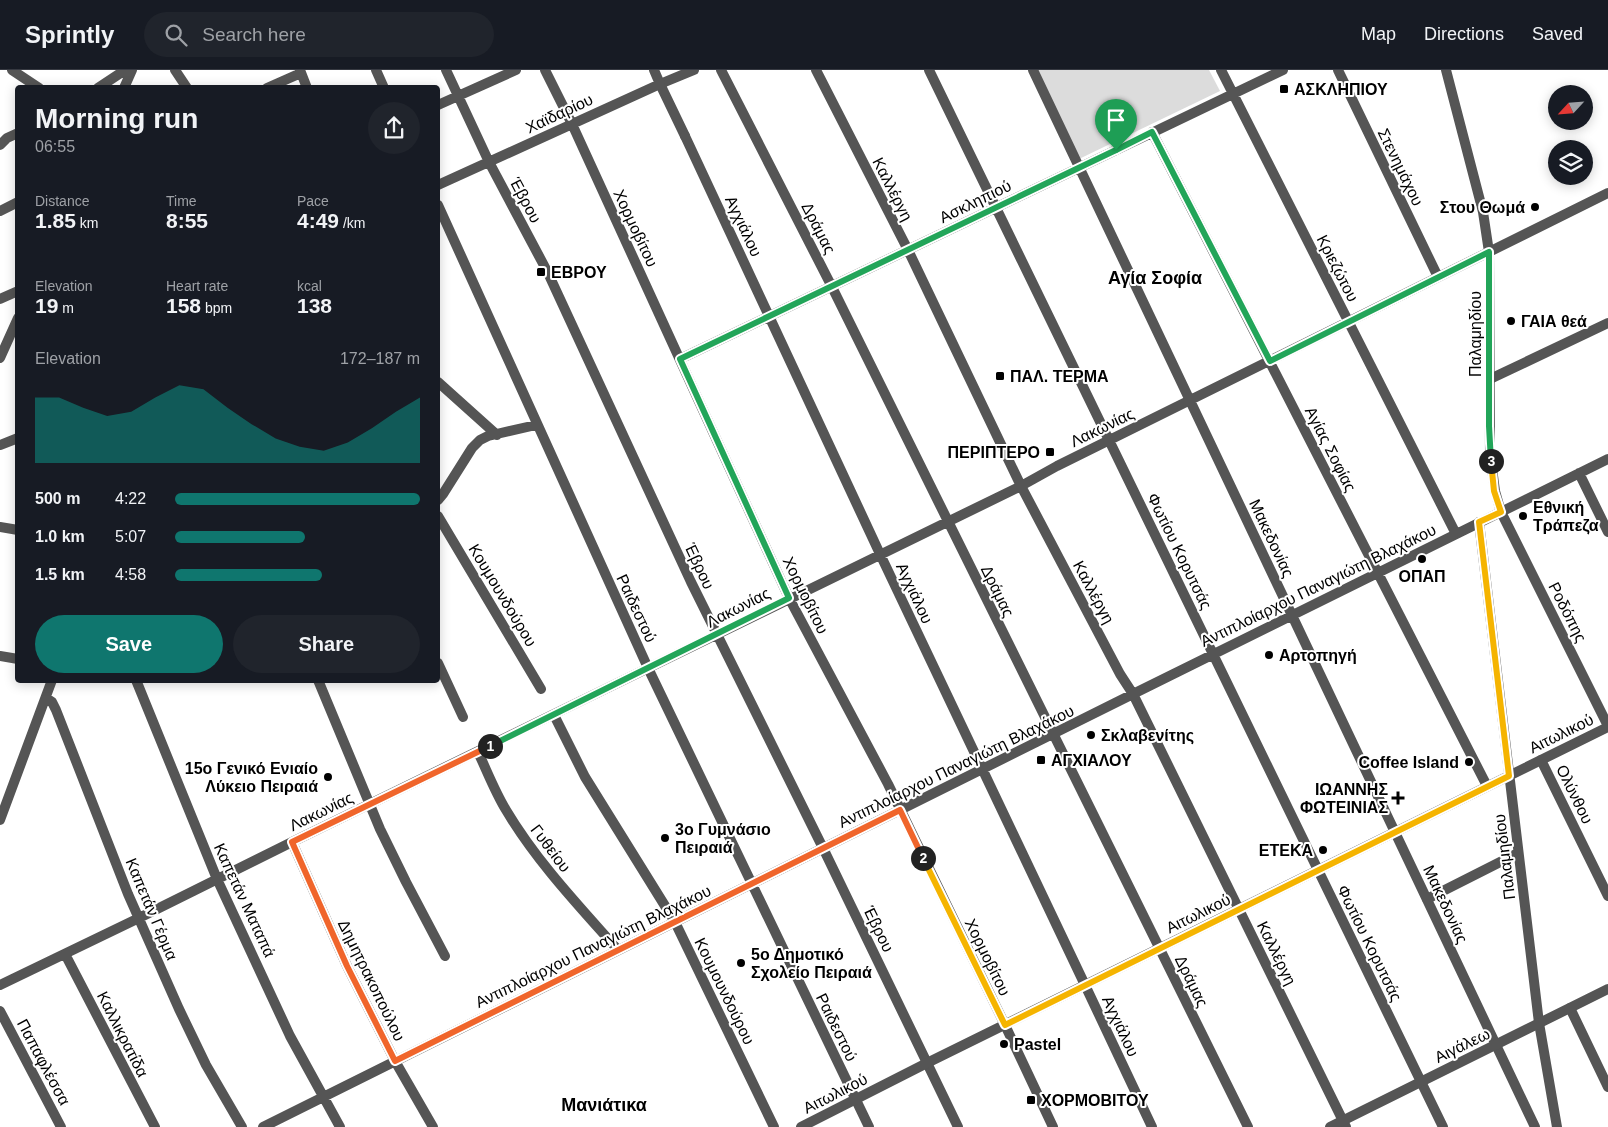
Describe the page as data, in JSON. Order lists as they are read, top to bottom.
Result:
{
  "streets": {
    "street": [
      "Χαϊδαρίου",
      "Στενημάχου",
      "Καλλέργη",
      "Έβρου",
      "Ασκληπιού",
      "Αγχιάλου",
      "Χορμοβίτου",
      "Δράμας",
      "Κριεζώτου",
      "Παλαμηδίου",
      "Λακωνίας",
      "Αγίας Σοφίας",
      "Μακεδονίας",
      "Φωτίου Κορυτσάς",
      "Αντιπλοίαρχου Παναγιώτη Βλαχάκου",
      "Κουμουνδούρου",
      "Ραιδεστού",
      "Ροδόπης",
      "Αιτωλικού",
      "Ολύνθου",
      "Γυθείου",
      "Καπετάν Ματαπά",
      "Καπετάν Γέρμα",
      "Δημητρακοπούλου",
      "Καλλικρατίδα",
      "Αιγάλεω",
      "Παπαφλέσσα"
    ]
  },
  "crossings": [
    ["Χαϊδαρίου", "Έβρου"],
    ["Χαϊδαρίου", "Αγχιάλου"],
    ["Χαϊδαρίου", "Χορμοβίτου"],
    ["Στενημάχου", "Λακωνίας"],
    ["Καλλέργη", "Ασκληπιού"],
    ["Καλλέργη", "Λακωνίας"],
    ["Καλλέργη", "Αντιπλοίαρχου Παναγιώτη Βλαχάκου"],
    ["Καλλέργη", "Αιτωλικού"],
    ["Καλλέργη", "Αιγάλεω"],
    ["Έβρου", "Λακωνίας"],
    ["Έβρου", "Αντιπλοίαρχου Παναγιώτη Βλαχάκου"],
    ["Έβρου", "Αιτωλικού"],
    ["Ασκληπιού", "Αγχιάλου"],
    ["Ασκληπιού", "Χορμοβίτου"],
    ["Ασκληπιού", "Δράμας"],
    ["Ασκληπιού", "Κριεζώτου"],
    ["Ασκληπιού", "Αγίας Σοφίας"],
    ["Ασκληπιού", "Μακεδονίας"],
    ["Ασκληπιού", "Φωτίου Κορυτσάς"],
    ["Αγχιάλου", "Λακωνίας"],
    ["Αγχιάλου", "Αντιπλοίαρχου Παναγιώτη Βλαχάκου"],
    ["Αγχιάλου", "Αιτωλικού"],
    ["Χορμοβίτου", "Λακωνίας"],
    ["Χορμοβίτου", "Αντιπλοίαρχου Παναγιώτη Βλαχάκου"],
    ["Χορμοβίτου", "Αιτωλικού"],
    ["Δράμας", "Λακωνίας"],
    ["Δράμας", "Αντιπλοίαρχου Παναγιώτη Βλαχάκου"],
    ["Δράμας", "Αιτωλικού"],
    ["Κριεζώτου", "Λακωνίας"],
    ["Κριεζώτου", "Αντιπλοίαρχου Παναγιώτη Βλαχάκου"],
    ["Παλαμηδίου", "Λακωνίας"],
    ["Παλαμηδίου", "Αντιπλοίαρχου Παναγιώτη Βλαχάκου"],
    ["Παλαμηδίου", "Ροδόπης"],
    ["Παλαμηδίου", "Αιτωλικού"],
    ["Παλαμηδίου", "Αιγάλεω"],
    ["Λακωνίας", "Αγίας Σοφίας"],
    ["Λακωνίας", "Μακεδονίας"],
    ["Λακωνίας", "Φωτίου Κορυτσάς"],
    ["Λακωνίας", "Κουμουνδούρου"],
    ["Λακωνίας", "Ραιδεστού"],
    ["Λακωνίας", "Γυθείου"],
    ["Λακωνίας", "Καπετάν Ματαπά"],
    ["Λακωνίας", "Καπετάν Γέρμα"],
    ["Λακωνίας", "Δημητρακοπούλου"],
    ["Λακωνίας", "Καλλικρατίδα"],
    ["Αγίας Σοφίας", "Αντιπλοίαρχου Παναγιώτη Βλαχάκου"],
    ["Αγίας Σοφίας", "Αιτωλικού"],
    ["Μακεδονίας", "Αντιπλοίαρχου Παναγιώτη Βλαχάκου"],
    ["Μακεδονίας", "Αιτωλικού"],
    ["Μακεδονίας", "Αιγάλεω"],
    ["Φωτίου Κορυτσάς", "Αντιπλοίαρχου Παναγιώτη Βλαχάκου"],
    ["Φωτίου Κορυτσάς", "Αιτωλικού"],
    ["Φωτίου Κορυτσάς", "Αιγάλεω"],
    ["Αντιπλοίαρχου Παναγιώτη Βλαχάκου", "Κουμουνδούρου"],
    ["Αντιπλοίαρχου Παναγιώτη Βλαχάκου", "Ραιδεστού"],
    ["Αντιπλοίαρχου Παναγιώτη Βλαχάκου", "Ροδόπης"],
    ["Αντιπλοίαρχου Παναγιώτη Βλαχάκου", "Γυθείου"],
    ["Αντιπλοίαρχου Παναγιώτη Βλαχάκου", "Καπετάν Ματαπά"],
    ["Αντιπλοίαρχου Παναγιώτη Βλαχάκου", "Δημητρακοπούλου"],
    ["Ραιδεστού", "Αιτωλικού"],
    ["Ροδόπης", "Αιτωλικού"],
    ["Αιτωλικού", "Ολύνθου"]
  ],
  "districts": ["Αγία Σοφία", "Μανιάτικα"],
  "places": {
    "transit": [
      "ΑΣΚΛΗΠΙΟΥ",
      "ΕΒΡΟΥ",
      "ΠΑΛ. ΤΕΡΜΑ",
      "ΠΕΡΙΠΤΕΡΟ",
      "ΑΓΧΙΑΛΟΥ",
      "ΧΟΡΜΟΒΙΤΟΥ"
    ],
    "other": [
      "Στου Θωμά",
      "ΓΑΙΑ θεά",
      "Εθνική Τράπεζα",
      "ΟΠΑΠ",
      "Αρτοπηγή",
      "Σκλαβενίτης",
      "Coffee Island",
      "15ο Γενικό Ενιαίο Λύκειο Πειραιά",
      "3ο Γυμνάσιο Πειραιά",
      "ΕΤΕΚΑ",
      "5ο Δημοτικό Σχολείο Πειραιά",
      "Pastel"
    ],
    "health": ["ΙΩΑΝΝΗΣ ΦΩΤΕΙΝΙΑΣ"]
  },
  "north": "bottom left",
  "page": {
    "header": "Sprintly",
    "search": "Search here",
    "nav": ["Map", "Directions", "Saved"],
    "heading": ["Morning run", "06:55"],
    "stats": [
      ["Distance", "1.85 km"],
      ["Time", "8:55"],
      ["Pace", "4:49 /km"],
      ["Elevation", "19 m"],
      ["Heart rate", "158 bpm"],
      ["kcal", "138"]
    ],
    "chart": ["Elevation", "172–187 m"],
    "pins": ["3", "1", "2"],
    "list": [
      {
        "name": "500 m",
        "note": "4:22"
      },
      {
        "name": "1.0 km",
        "note": "5:07"
      },
      {
        "name": "1.5 km",
        "note": "4:58"
      }
    ],
    "buttons": ["Save", "Share"]
  }
}
